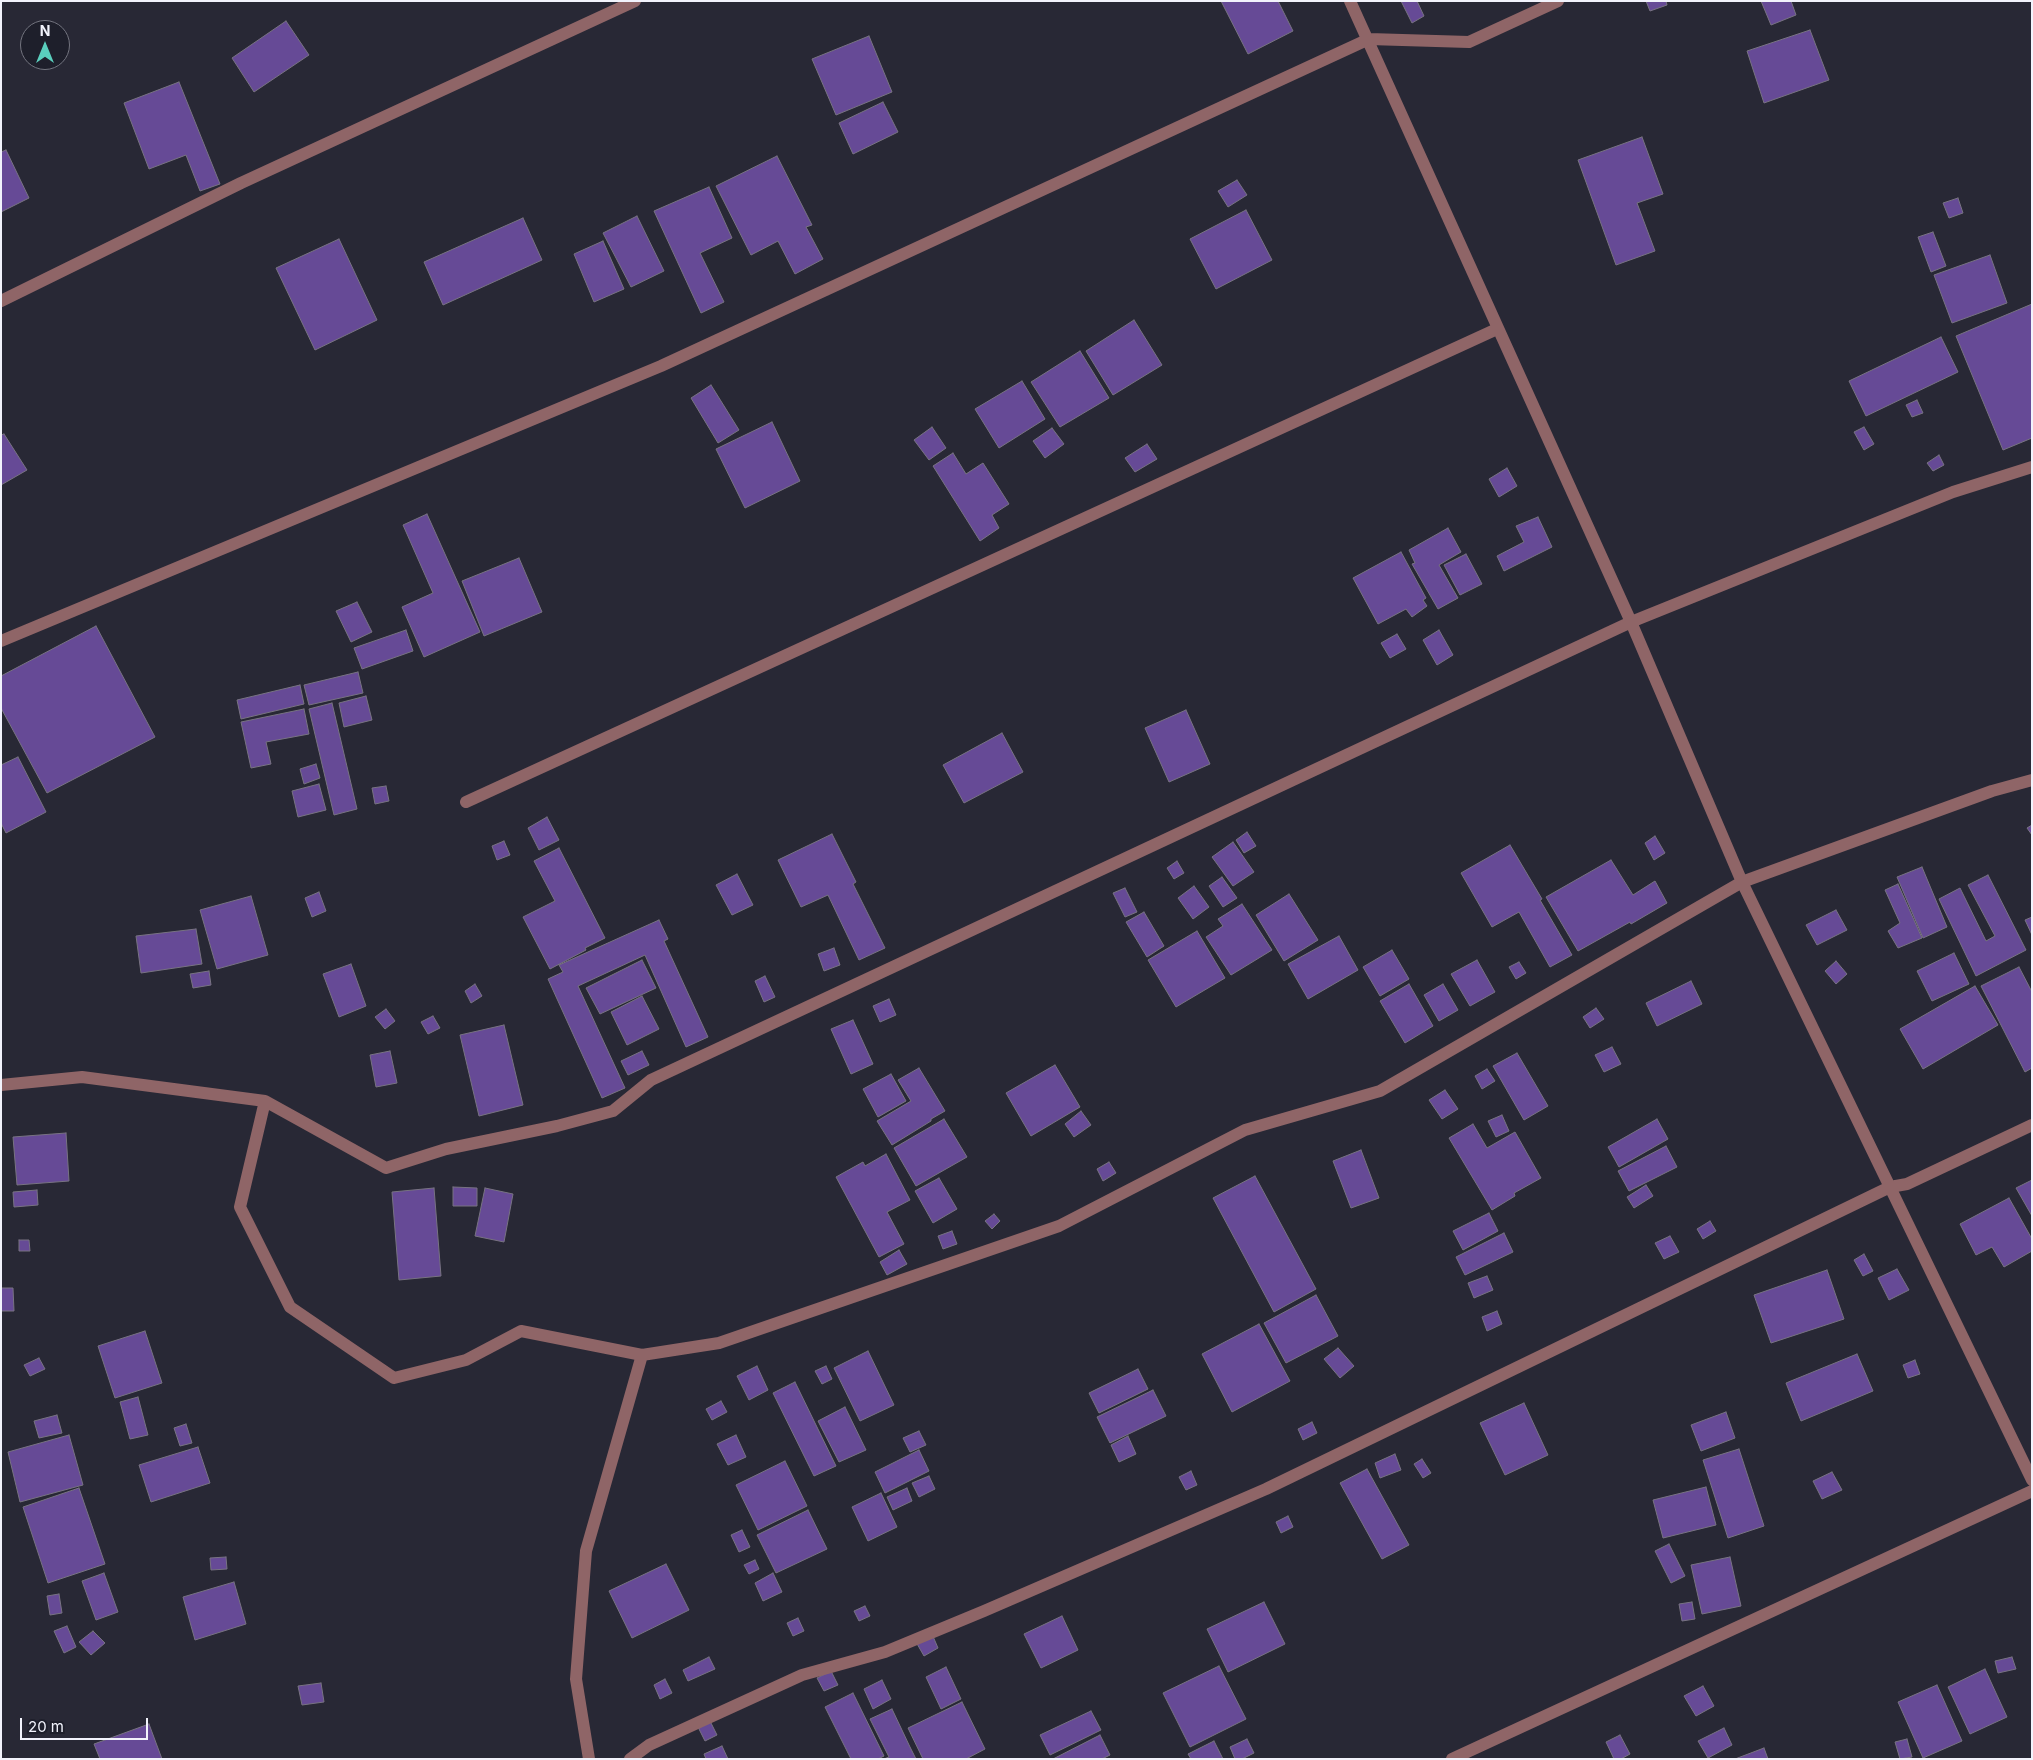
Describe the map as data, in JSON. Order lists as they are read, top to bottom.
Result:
{
  "scale_bar": "20 m",
  "north": "top"
}
